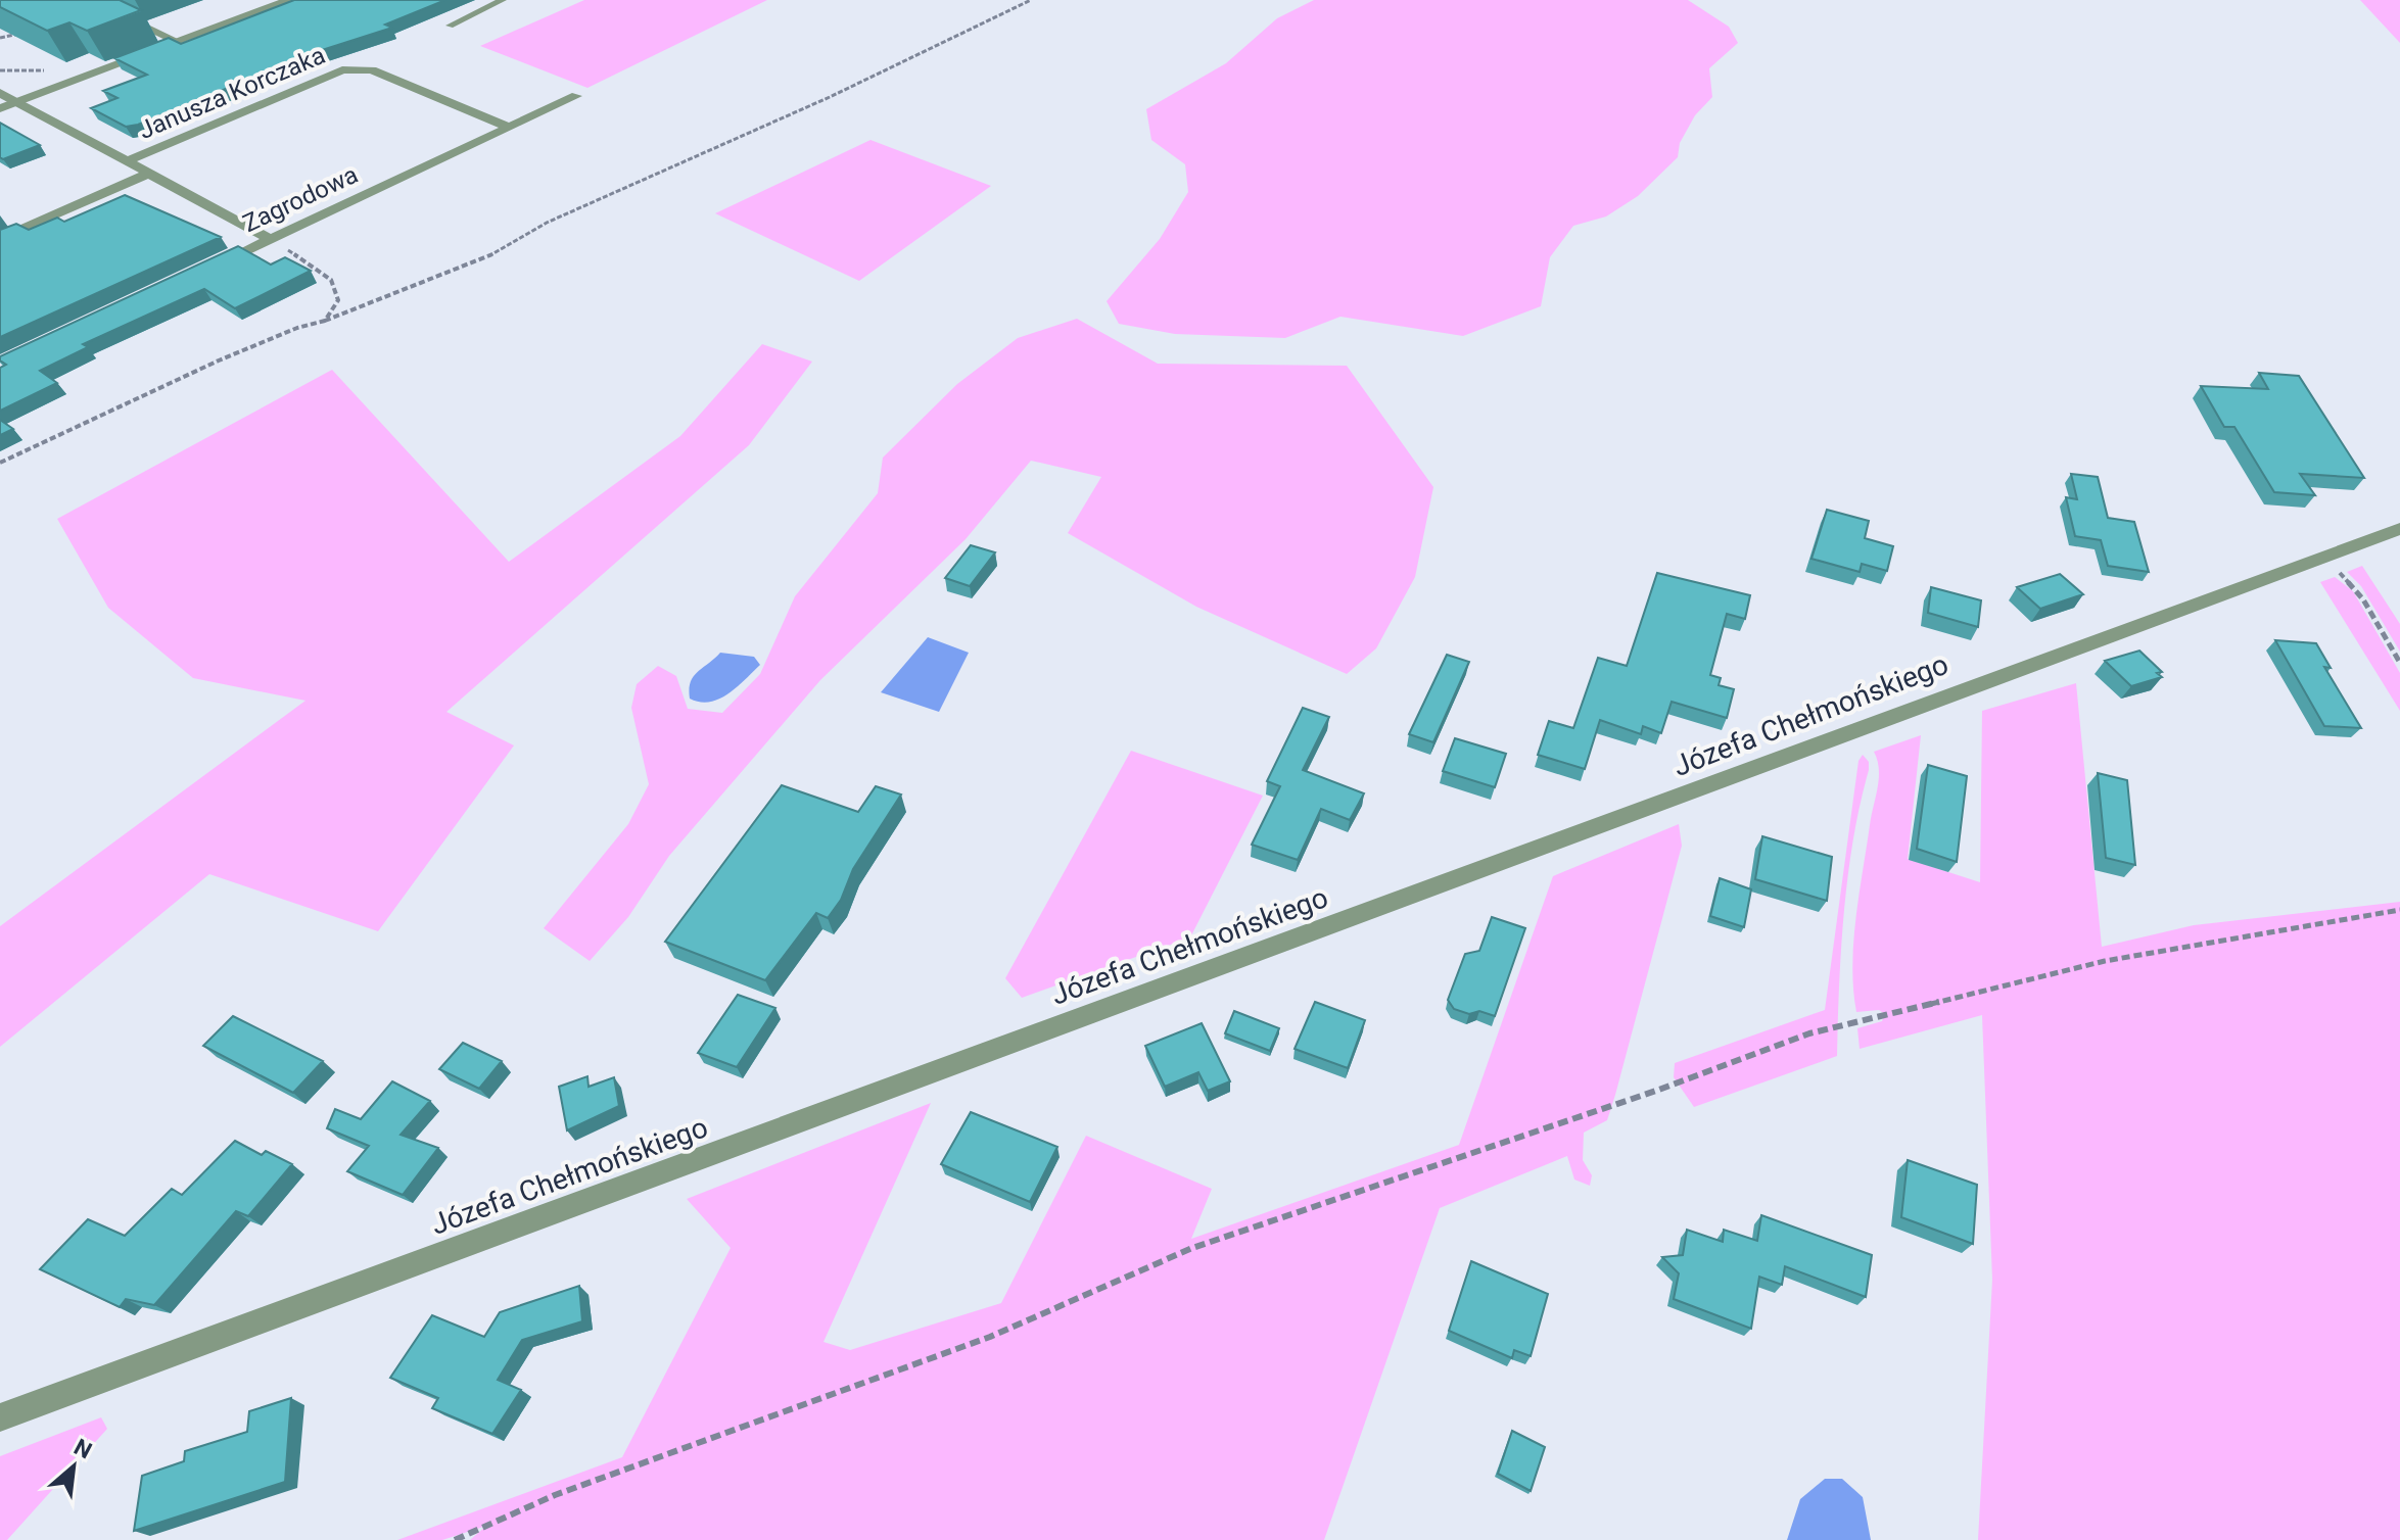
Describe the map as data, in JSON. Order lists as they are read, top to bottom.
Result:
{
  "streets": {
    "street": ["Janusza Korczaka", "Zagrodowa", "Józefa Chełmońskiego"]
  },
  "crossings": [
    ["Janusza Korczaka", "Zagrodowa"]
  ],
  "north": "top right"
}
